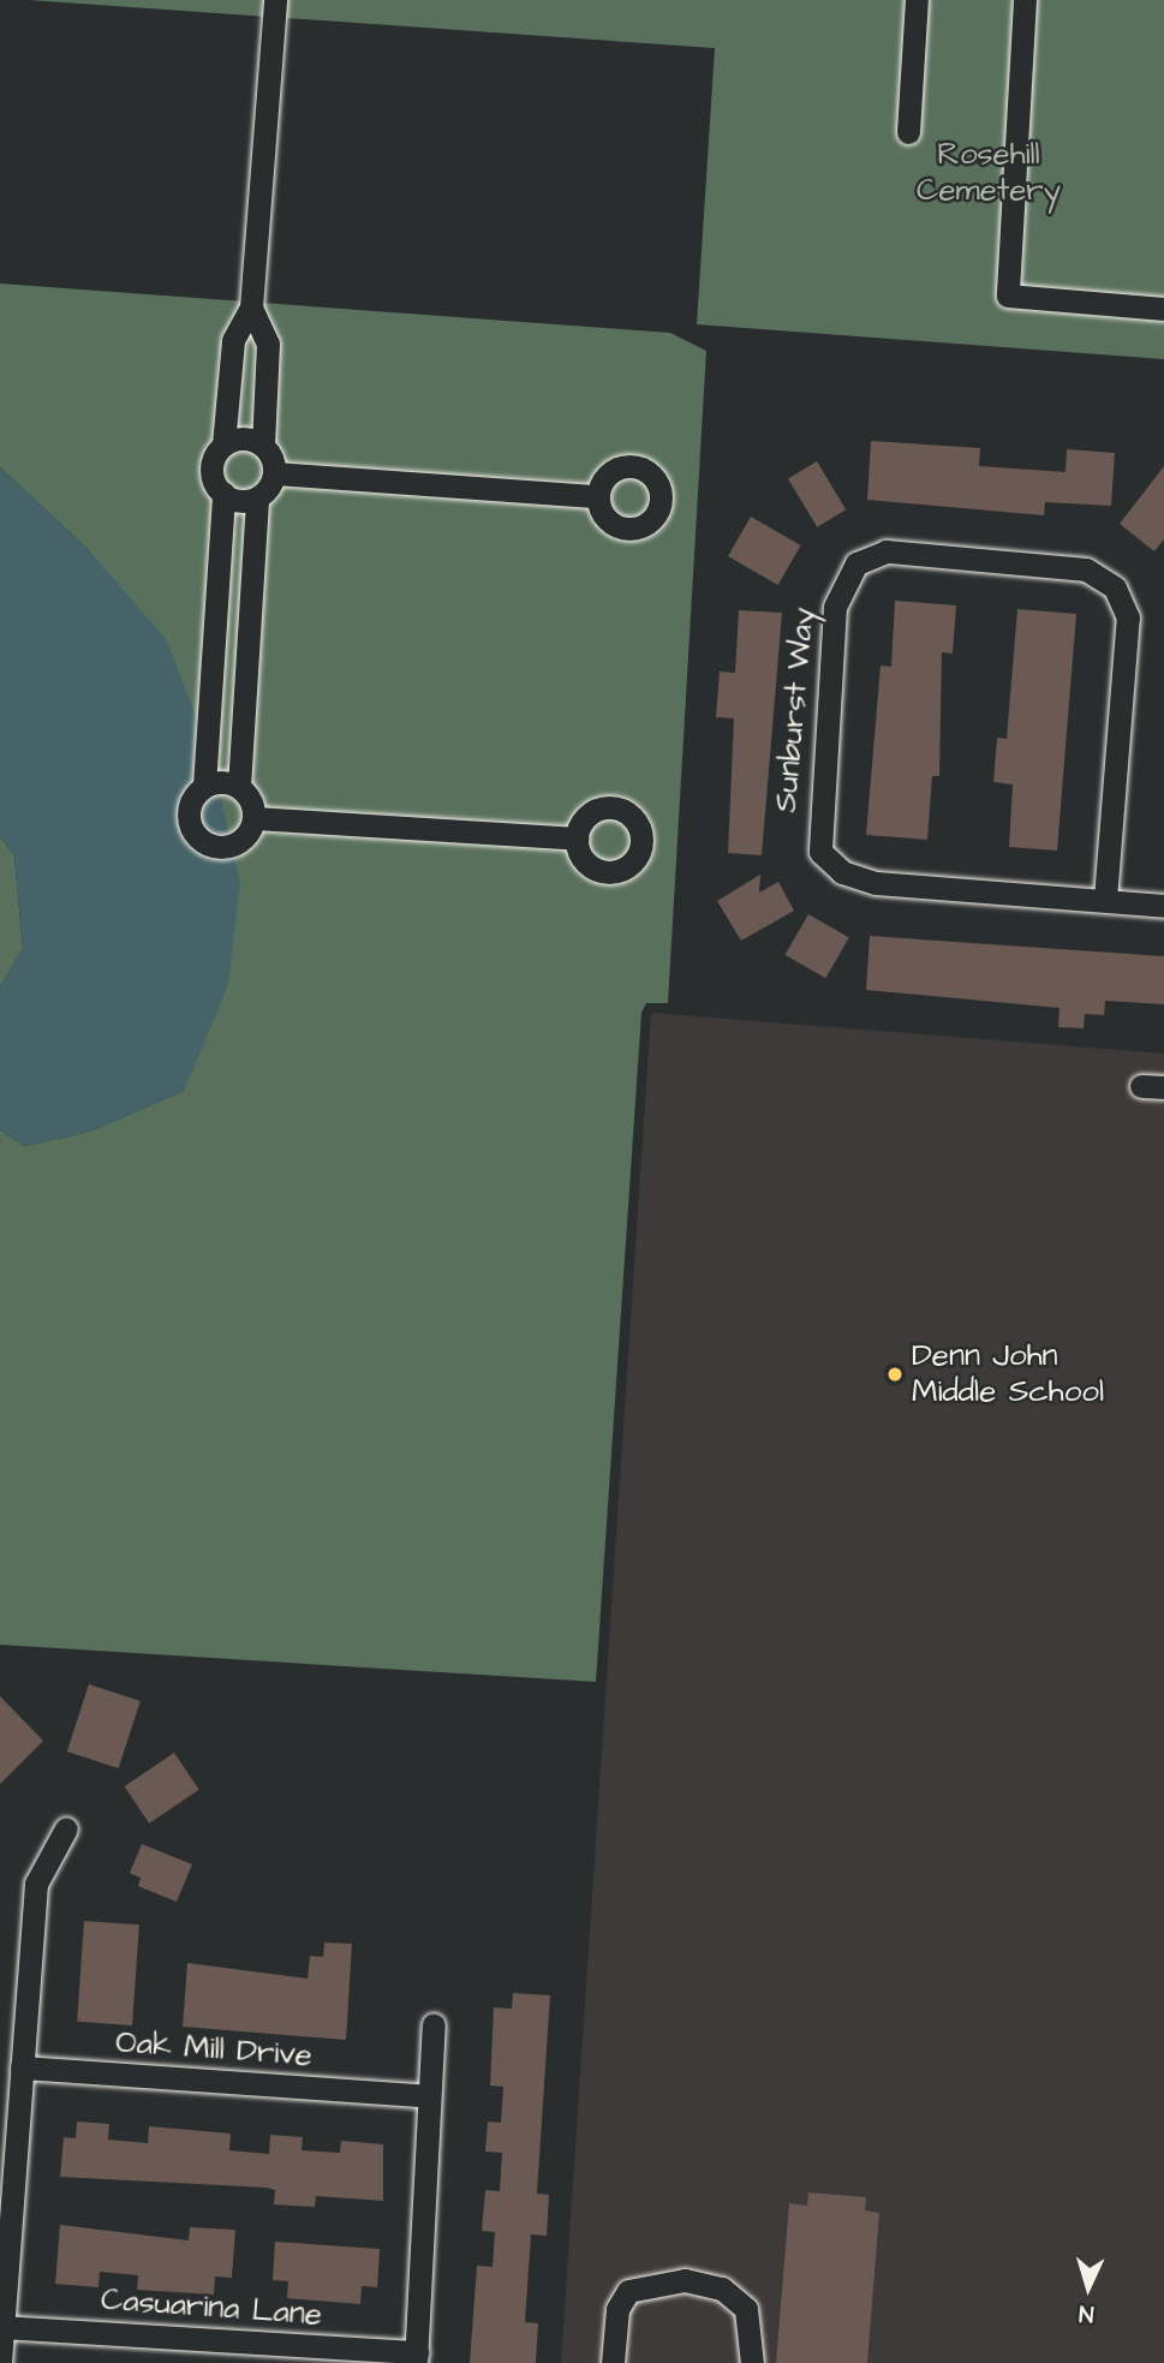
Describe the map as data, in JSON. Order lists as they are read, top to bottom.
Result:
{
  "streets": {
    "street": ["Sunburst Way", "Oak Mill Drive", "Casuarina Lane"]
  },
  "parks": ["Rosehill Cemetery"],
  "places": ["Denn John Middle School"],
  "north": "bottom"
}
